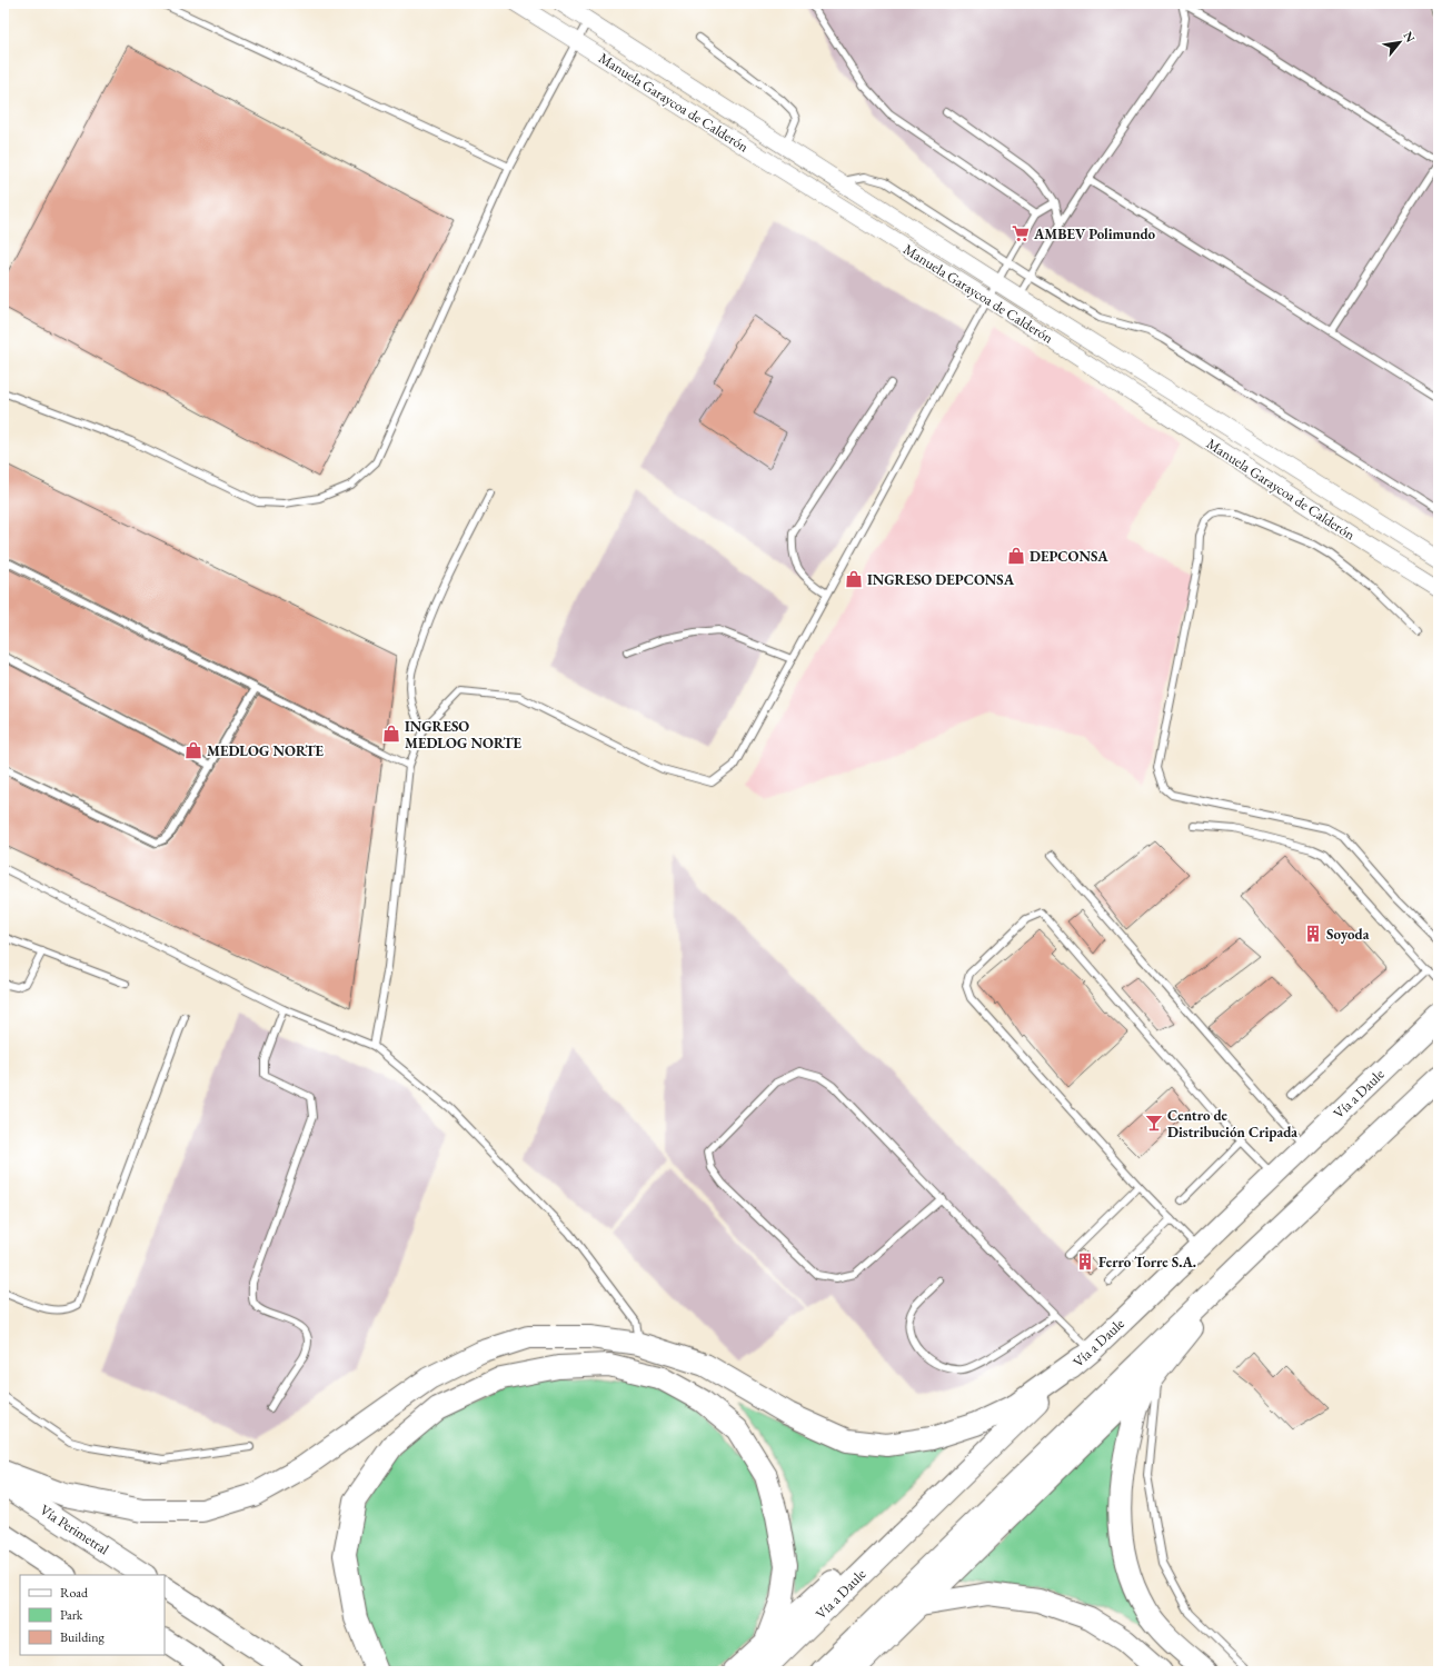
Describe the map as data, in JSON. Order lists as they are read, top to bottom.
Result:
{
  "streets": {
    "highway": ["Vía a Daule", "Vía Perimetral"],
    "street": ["Manuela Garaycoa de Calderón"]
  },
  "places": {
    "supermarket": ["AMBEV Polimundo"],
    "shop": [
      "DEPCONSA",
      "INGRESO DEPCONSA",
      "INGRESO MEDLOG NORTE",
      "MEDLOG NORTE"
    ],
    "building": ["Soyoda", "Ferro Torre S.A."],
    "bar": ["Centro de Distribución Cripada"]
  },
  "legend": ["Road", "Park", "Building"],
  "north": "top right"
}
